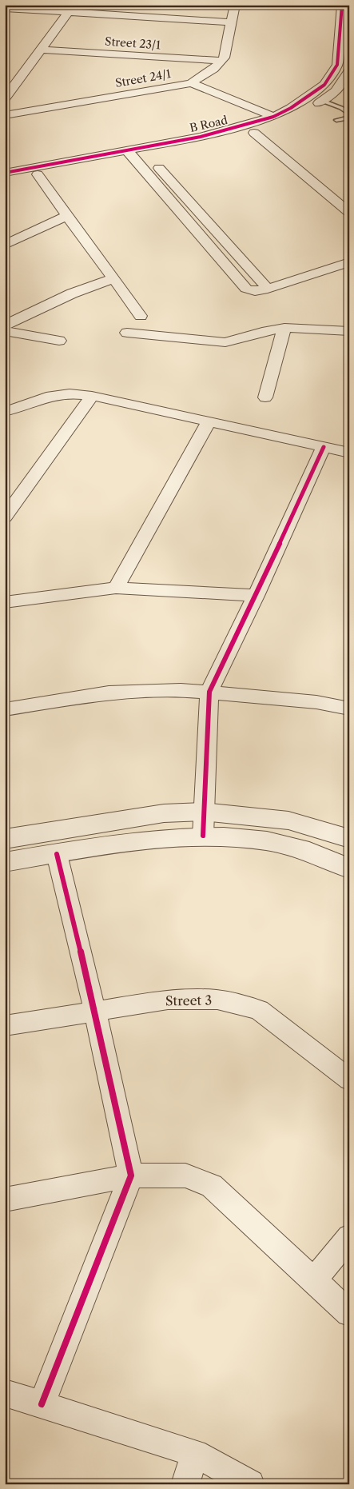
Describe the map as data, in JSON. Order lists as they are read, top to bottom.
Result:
{
  "streets": {
    "street": [
      "Street 23/1",
      "Street 24/1",
      "B Road",
      "Street 3"
    ]
  },
  "crossings": [
    ["Street 23/1", "Street 24/1"]
  ]
}
